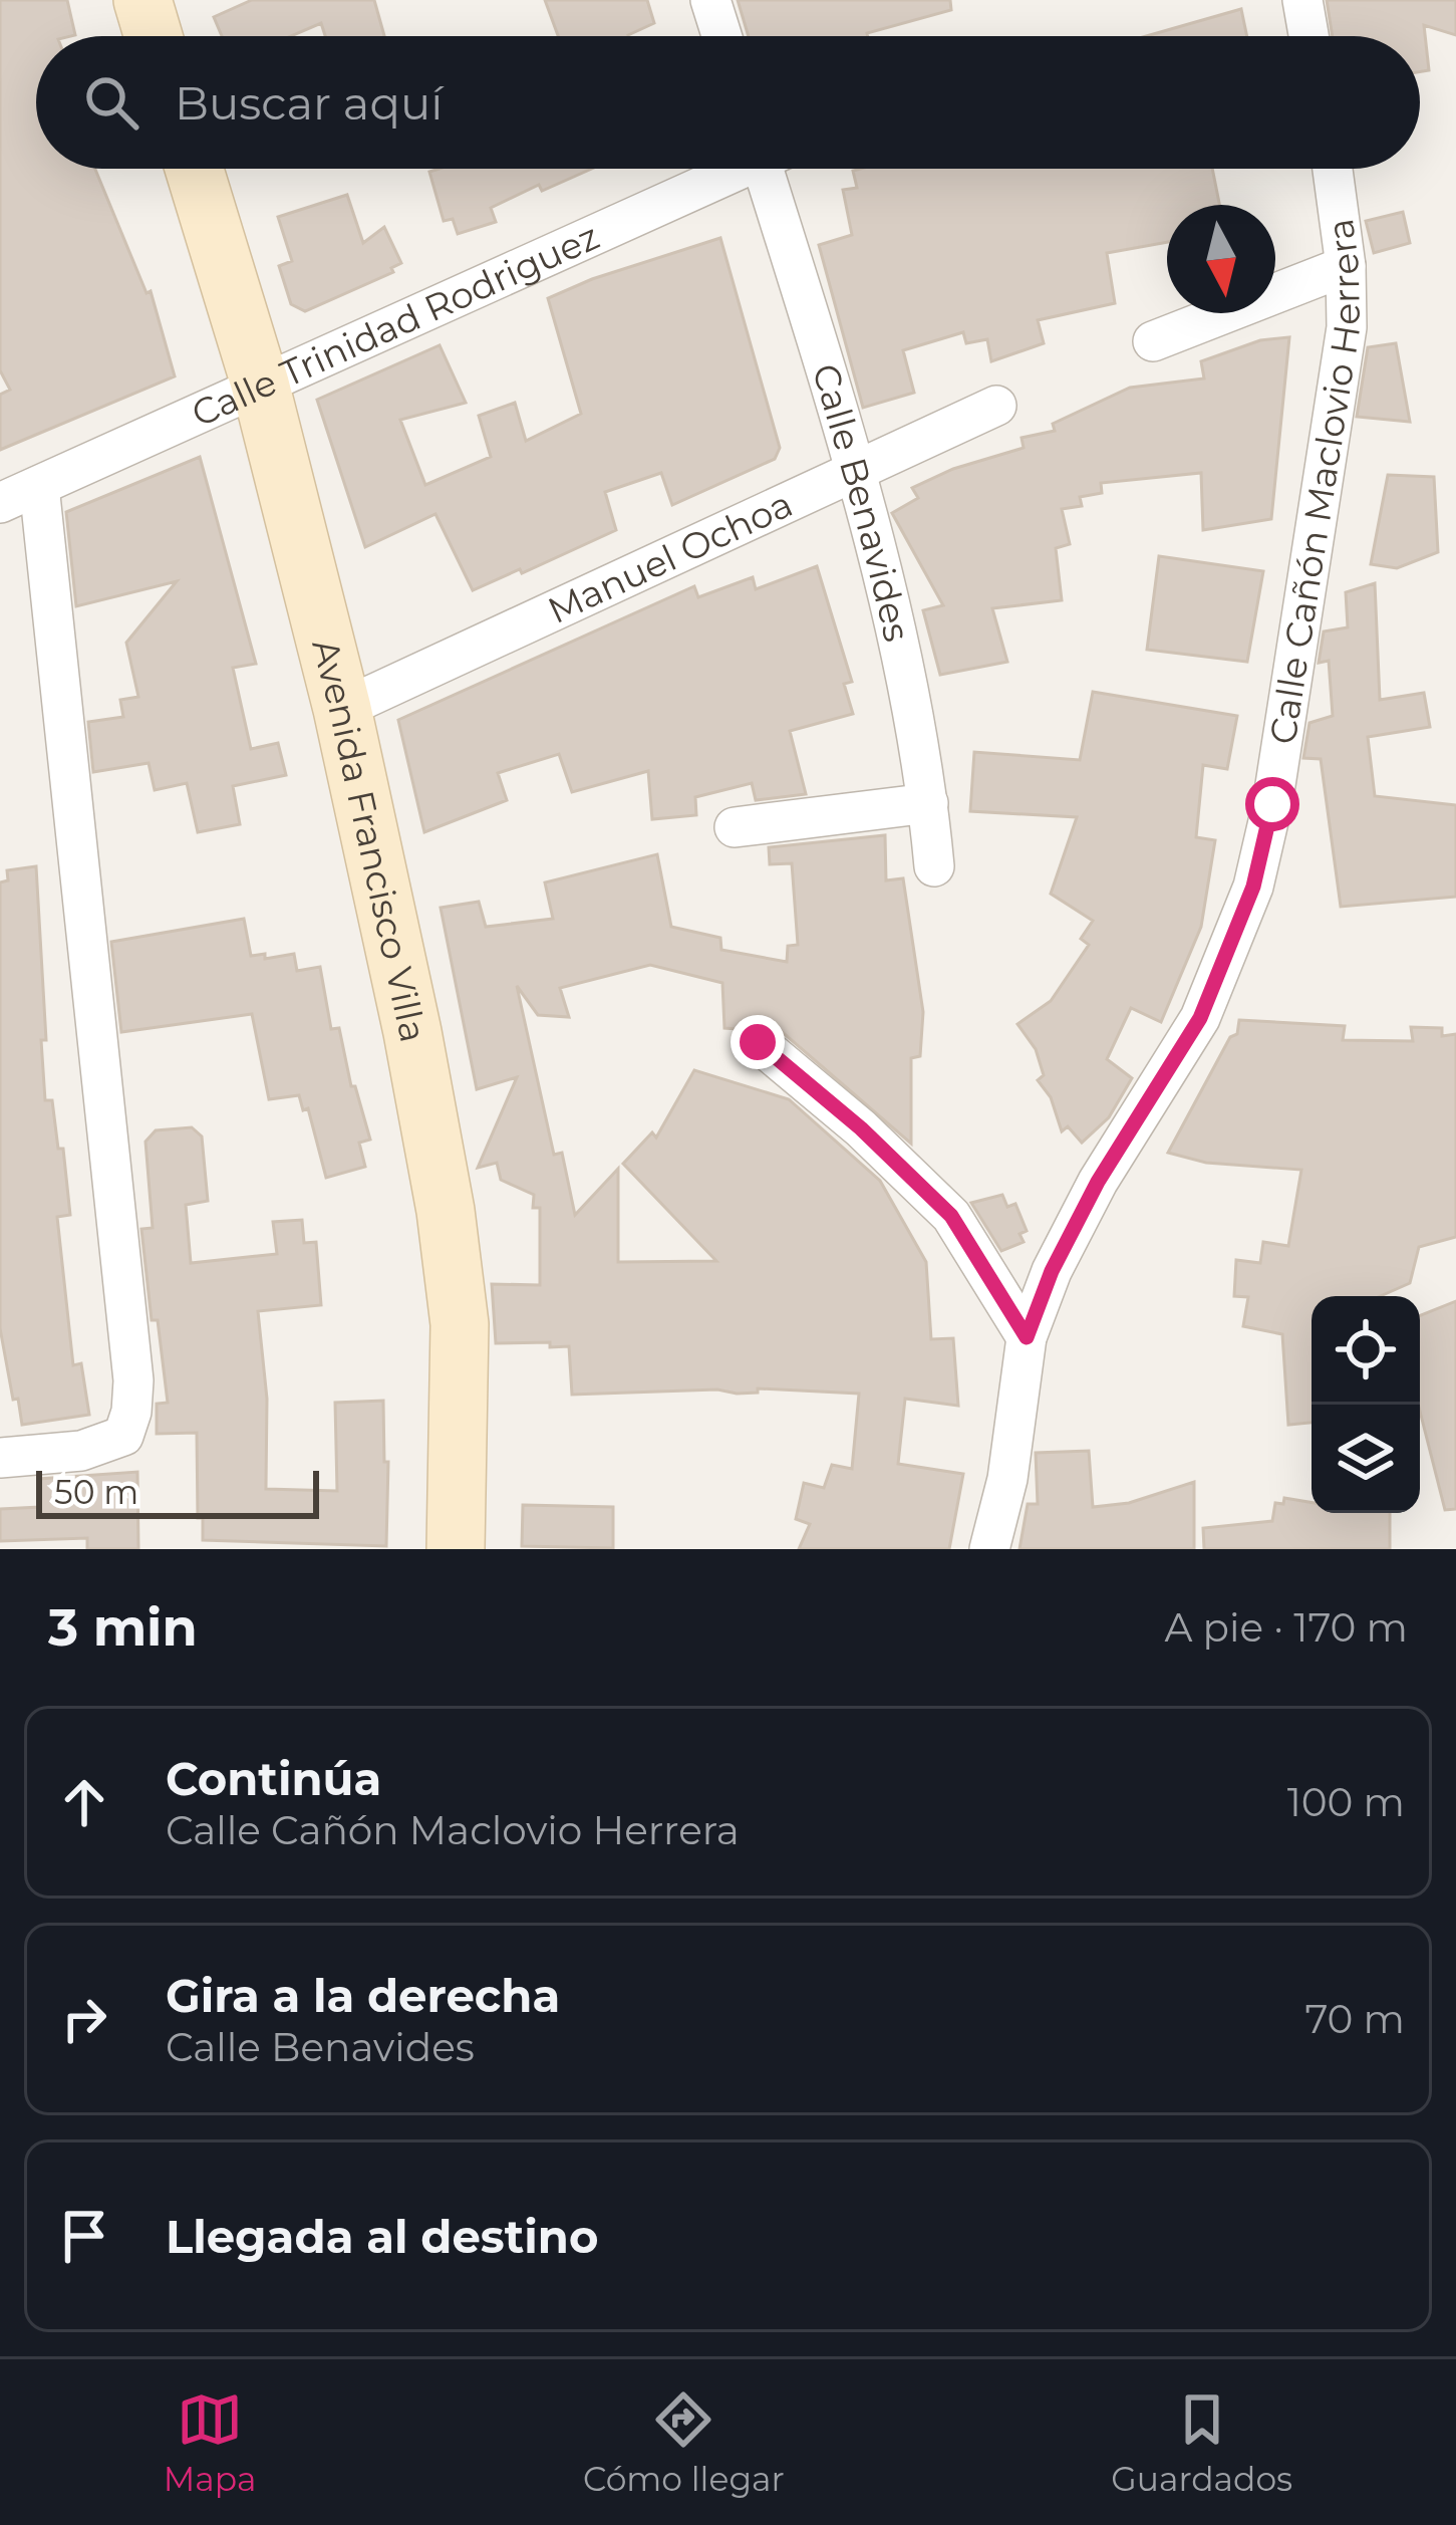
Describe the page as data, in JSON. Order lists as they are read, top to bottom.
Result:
{
  "streets": {
    "main road": ["Avenida Francisco Villa"],
    "street": [
      "Calle Trinidad Rodriguez",
      "Calle Cañón Maclovio Herrera",
      "Calle Benavides",
      "Manuel Ochoa"
    ]
  },
  "crossings": [
    ["Calle Trinidad Rodriguez", "Avenida Francisco Villa"],
    ["Calle Benavides", "Manuel Ochoa"],
    ["Manuel Ochoa", "Avenida Francisco Villa"]
  ],
  "scale_bar": "50 m",
  "north": "bottom",
  "page": {
    "search": "Buscar aquí",
    "scale": "50 m",
    "heading": ["3 min", "A pie · 170 m"],
    "list": [
      ["Continúa", "Calle Cañón Maclovio Herrera", "100 m"],
      ["Gira a la derecha", "Calle Benavides", "70 m"],
      "Llegada al destino"
    ],
    "nav": ["Mapa", "Cómo llegar", "Guardados"]
  }
}
